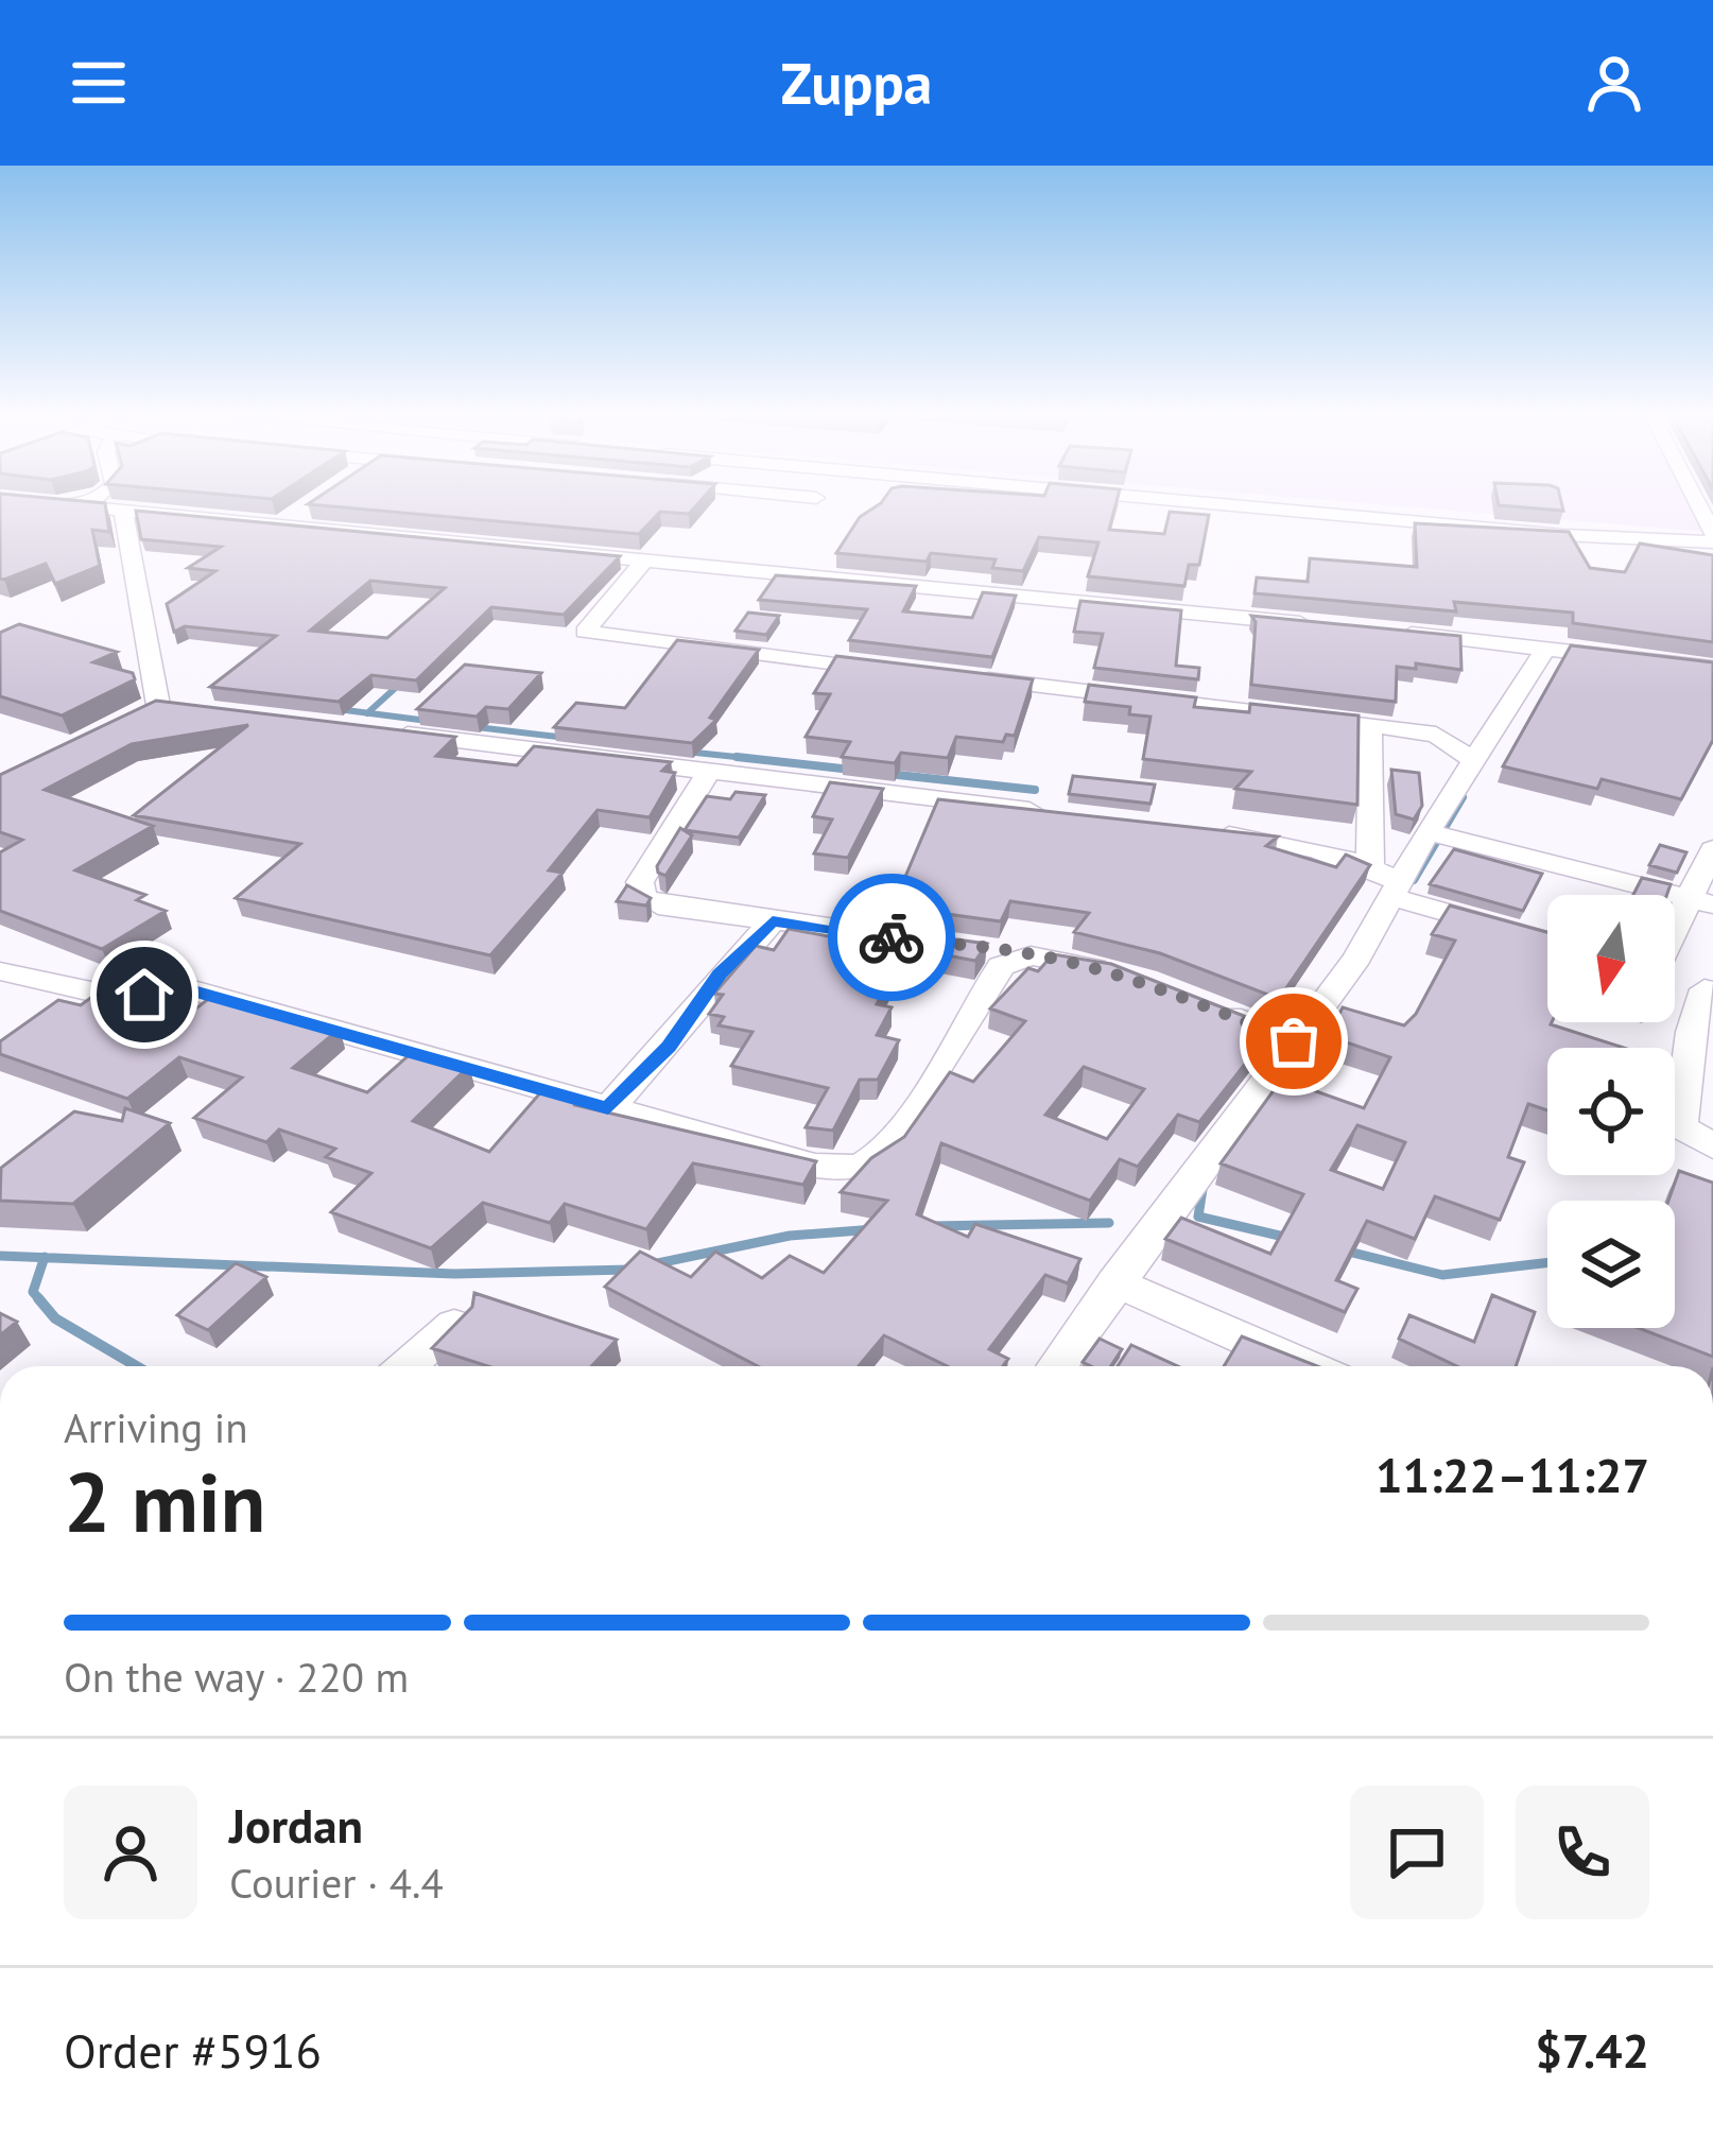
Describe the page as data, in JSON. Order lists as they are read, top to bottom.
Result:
{
  "north": "bottom",
  "page": {
    "header": "Zuppa",
    "heading": ["2 min", "Arriving in", "11:22–11:27"],
    "panel": [
      "Jordan",
      "Courier · 4.4",
      "Order #5916",
      "$7.42"
    ],
    "bar": "On the way · 220 m"
  }
}
